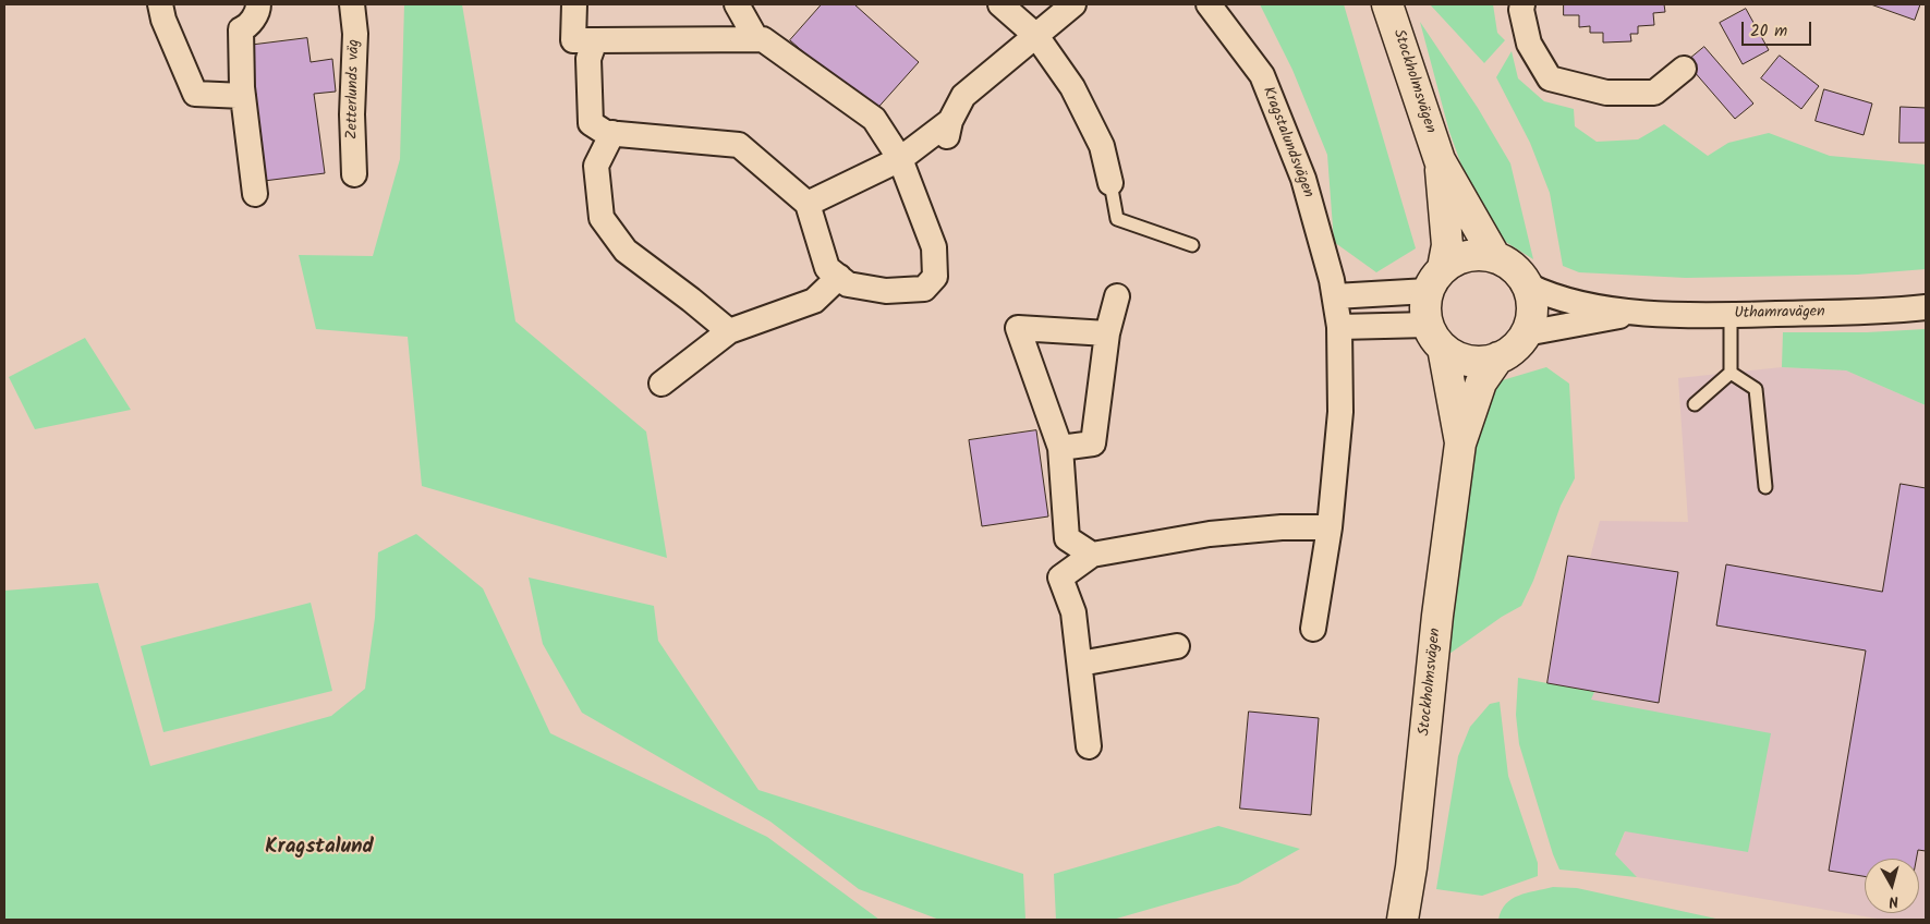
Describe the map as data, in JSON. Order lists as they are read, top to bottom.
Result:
{
  "streets": {
    "main road": ["Stockholmsvägen"],
    "street": ["Zetterlunds väg", "Kragstalundsvägen", "Uthamravägen"]
  },
  "crossings": [
    ["Stockholmsvägen", "Uthamravägen"]
  ],
  "districts": ["Kragstalund"],
  "scale_bar": "20 m",
  "north": "bottom"
}
